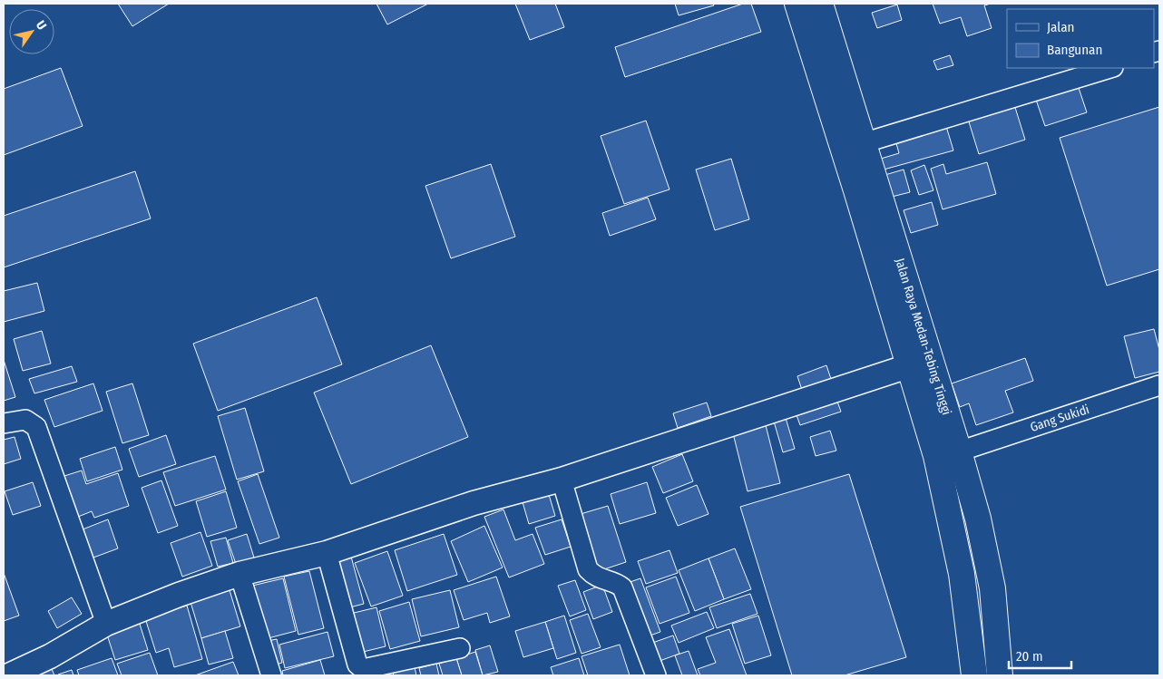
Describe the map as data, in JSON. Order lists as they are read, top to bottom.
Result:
{
  "streets": {
    "highway": ["Jalan Raya Medan-Tebing Tinggi"],
    "street": ["Gang Sukidi"]
  },
  "crossings": [
    ["Jalan Raya Medan-Tebing Tinggi", "Gang Sukidi"]
  ],
  "legend": ["Jalan", "Bangunan"],
  "scale_bar": "20 m",
  "north": "top right"
}
